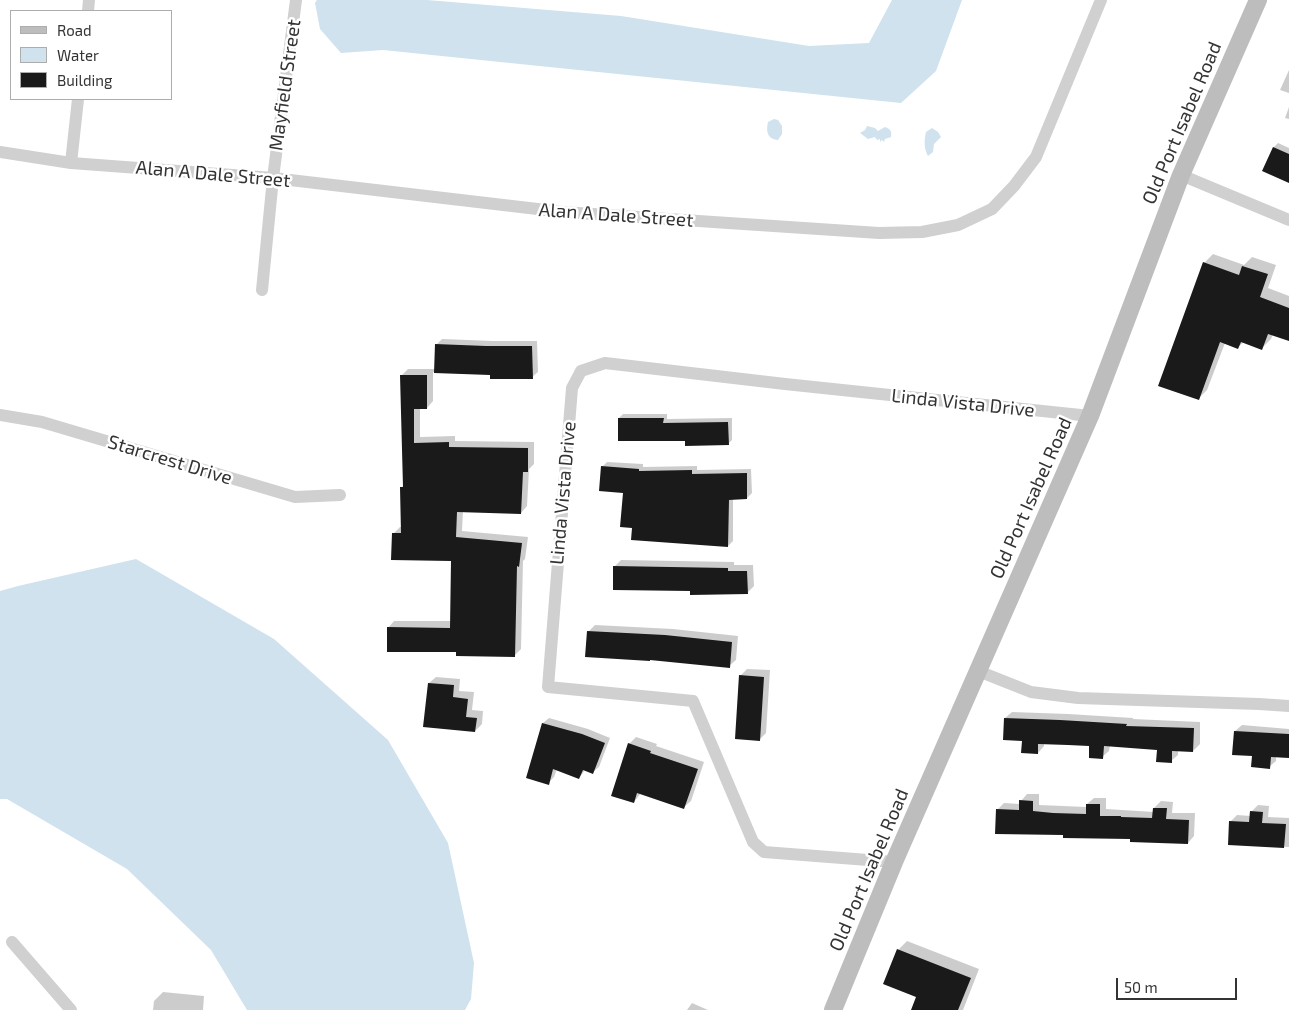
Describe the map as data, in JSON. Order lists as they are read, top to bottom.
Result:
{
  "streets": {
    "street": [
      "Mayfield Street",
      "Old Port Isabel Road",
      "Alan A Dale Street",
      "Linda Vista Drive",
      "Starcrest Drive"
    ]
  },
  "crossings": [
    ["Mayfield Street", "Alan A Dale Street"],
    ["Old Port Isabel Road", "Linda Vista Drive"]
  ],
  "legend": ["Road", "Water", "Building"],
  "scale_bar": "50 m"
}
